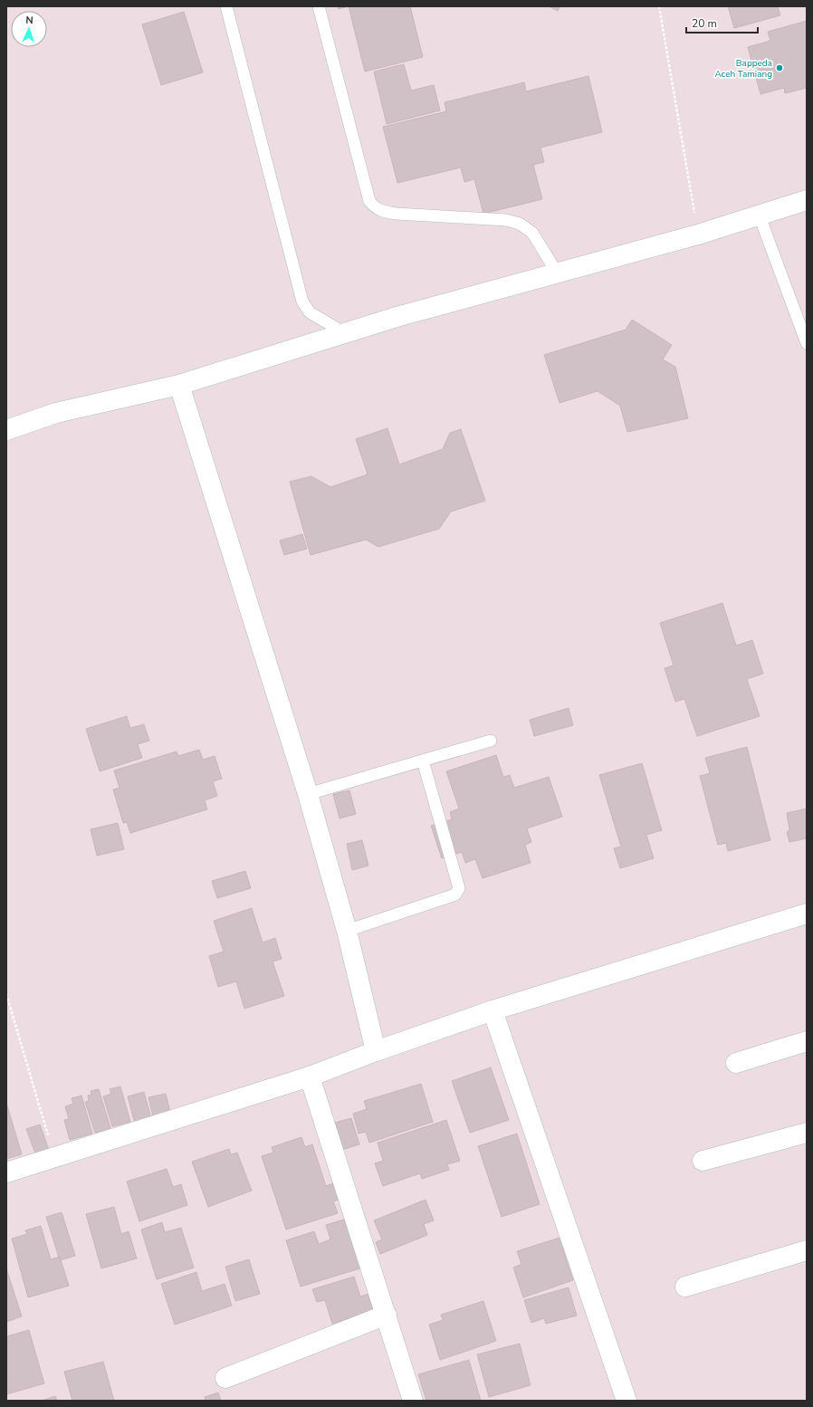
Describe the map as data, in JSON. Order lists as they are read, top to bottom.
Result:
{
  "places": ["Bappeda Aceh Tamiang"],
  "scale_bar": "20 m",
  "north": "top"
}
